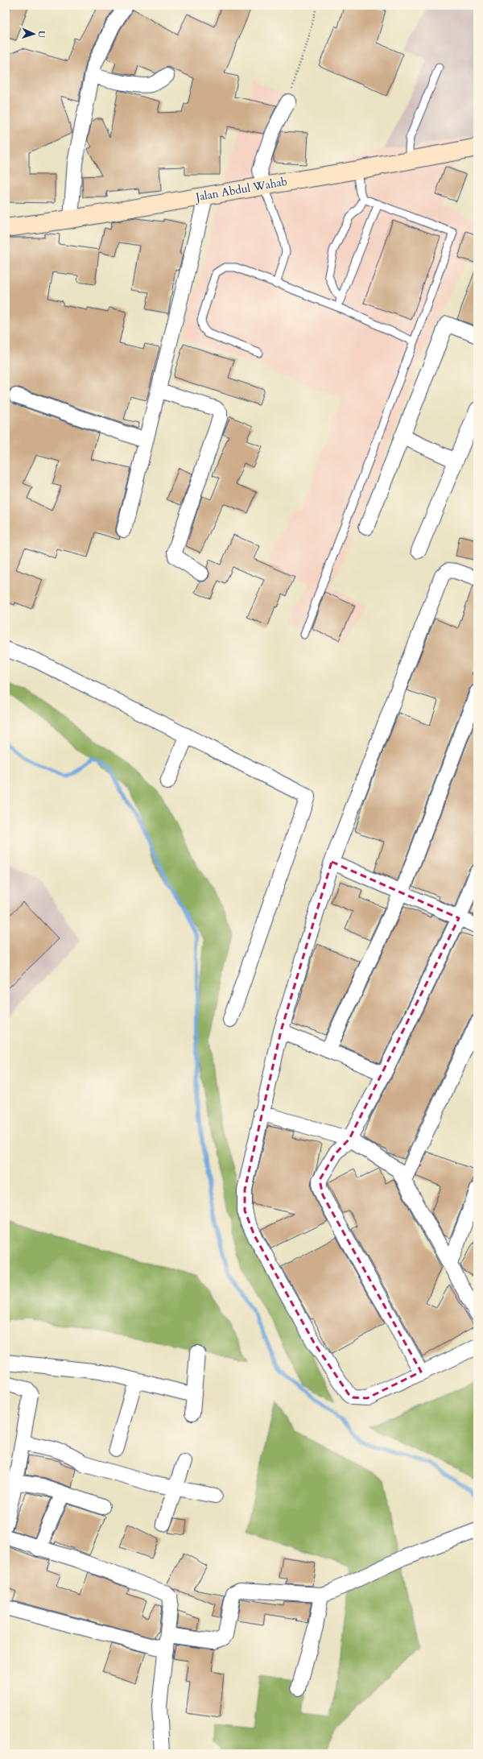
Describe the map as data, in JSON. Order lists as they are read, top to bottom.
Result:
{
  "streets": {
    "street": ["Jalan Abdul Wahab"]
  },
  "north": "right"
}
